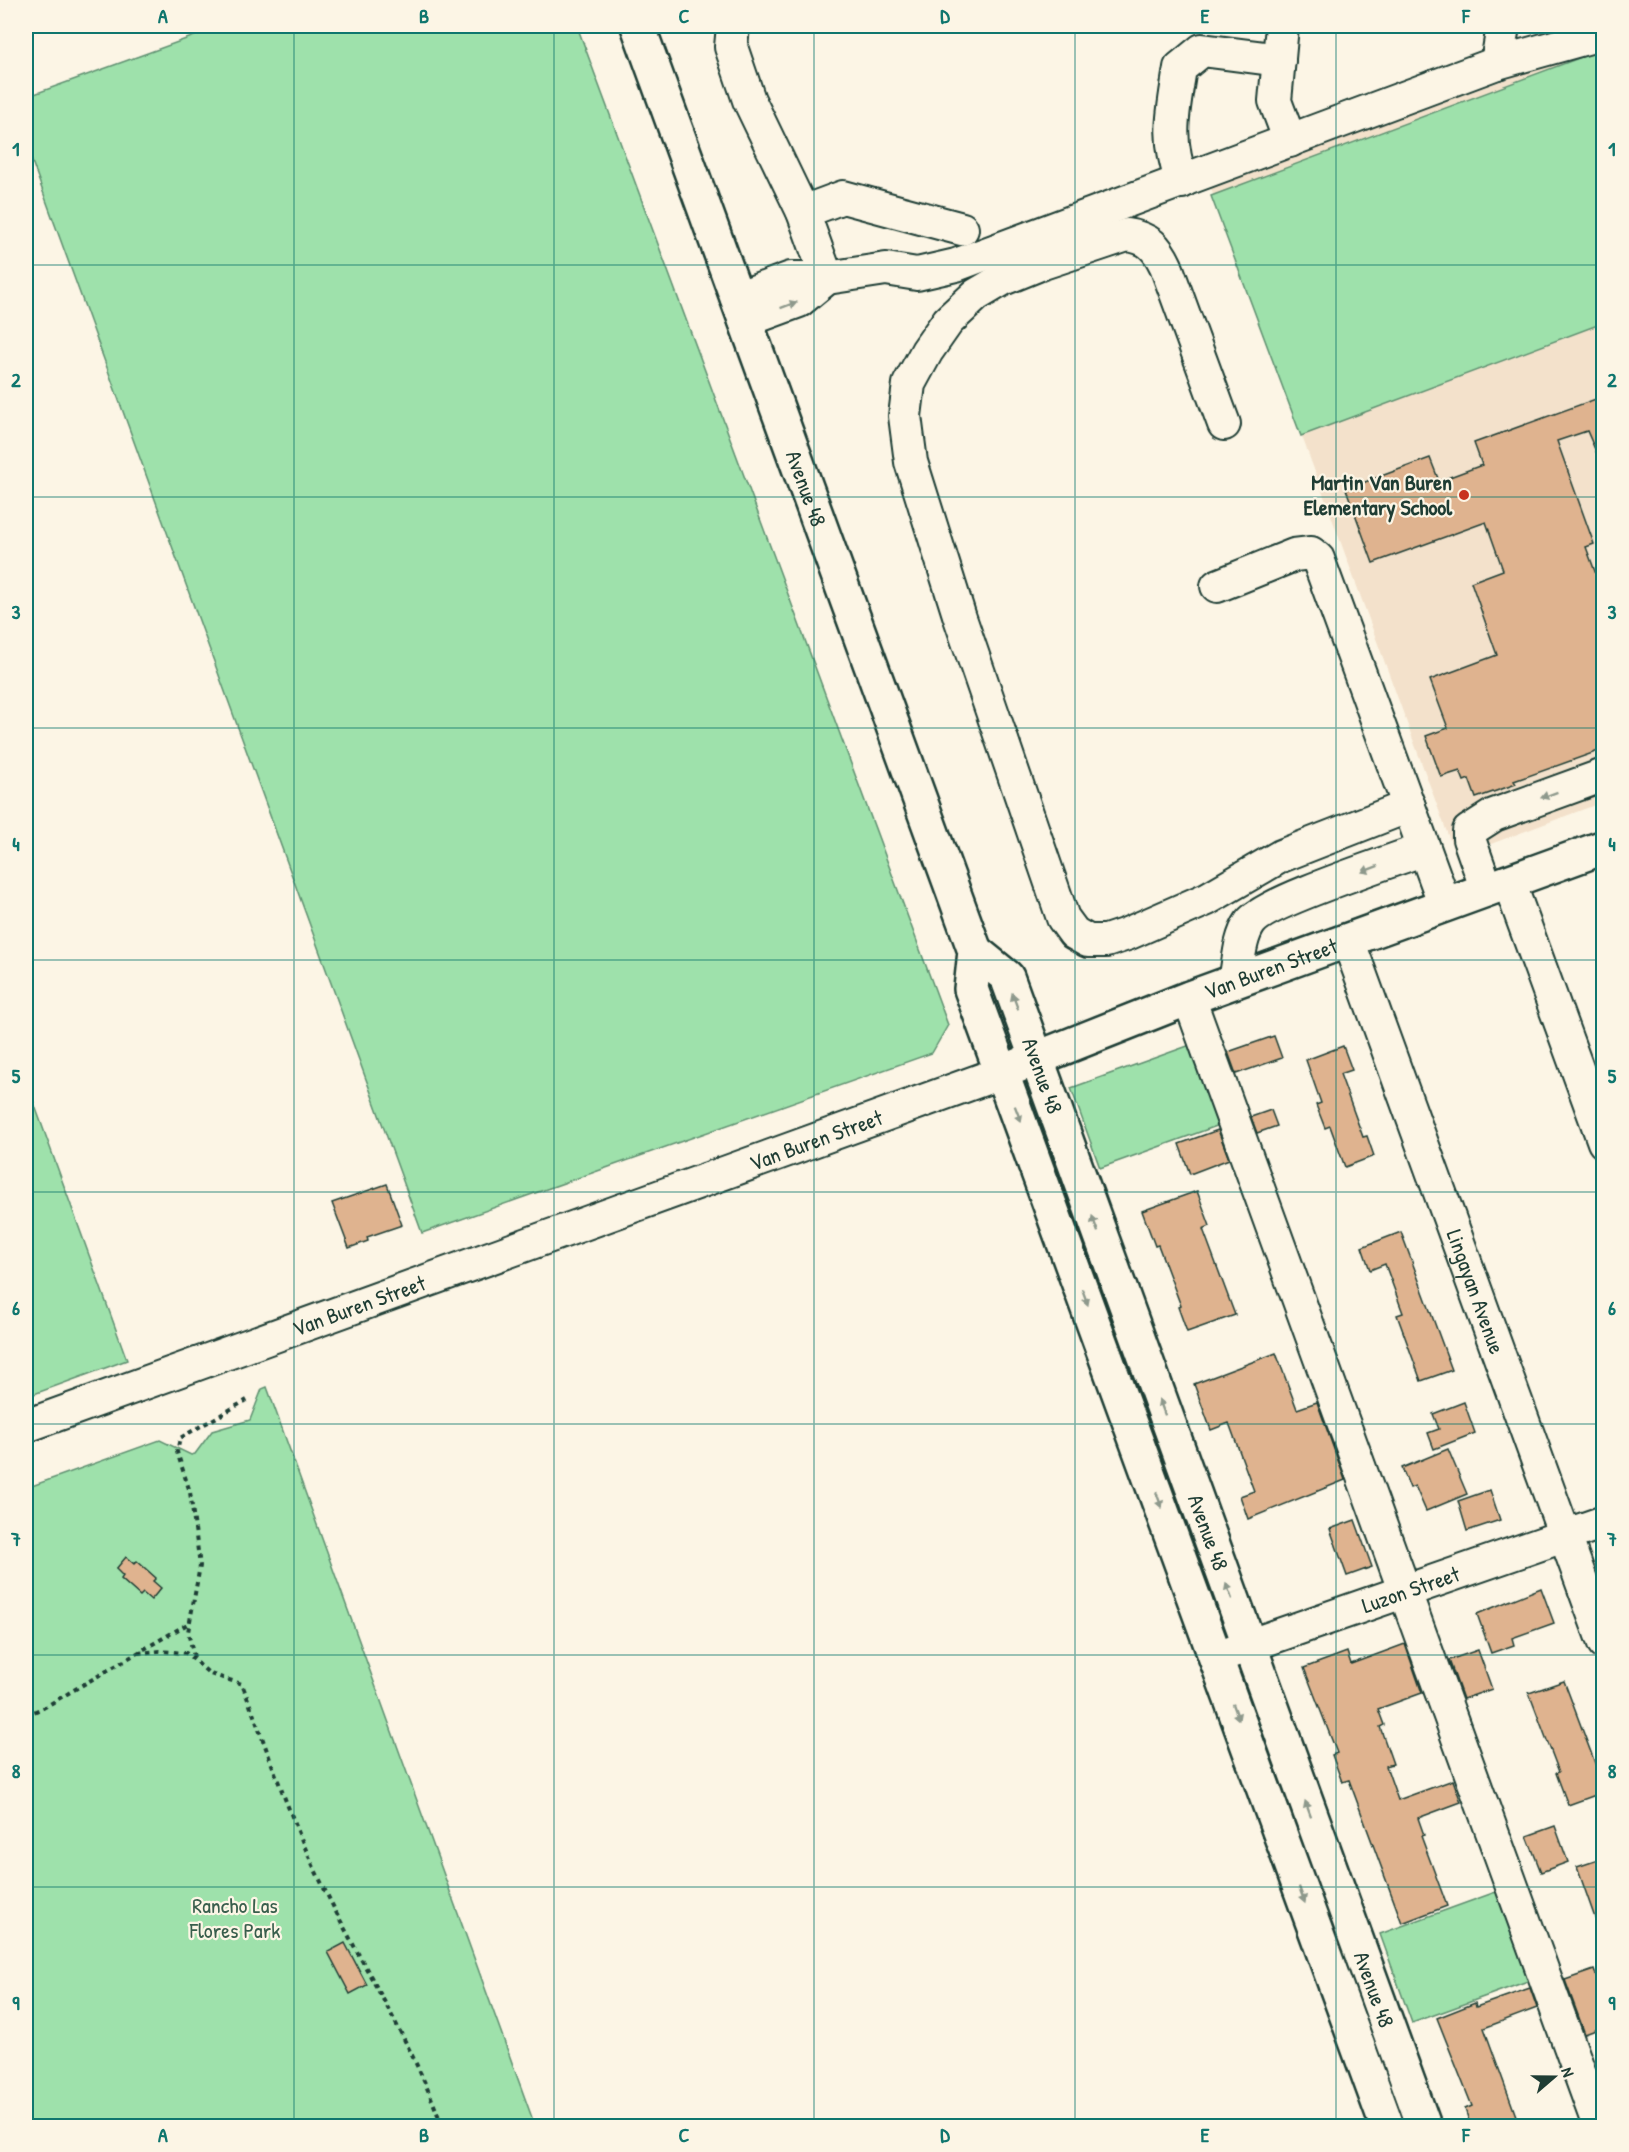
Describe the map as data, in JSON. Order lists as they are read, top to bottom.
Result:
{
  "streets": {
    "main road": ["Avenue 48", "Van Buren Street"],
    "street": ["Lingayan Avenue", "Luzon Street"]
  },
  "crossings": [
    ["Avenue 48", "Van Buren Street"],
    ["Avenue 48", "Luzon Street"],
    ["Van Buren Street", "Lingayan Avenue"],
    ["Lingayan Avenue", "Luzon Street"]
  ],
  "parks": ["Rancho Las Flores Park"],
  "places": ["Martin Van Buren Elementary School"],
  "north": "right",
  "grid": {
    "columns": [
      "A",
      "B",
      "C",
      "D",
      "E",
      "F"
    ],
    "rows": [
      "1",
      "2",
      "3",
      "4",
      "5",
      "6",
      "7",
      "8",
      "9"
    ]
  }
}
